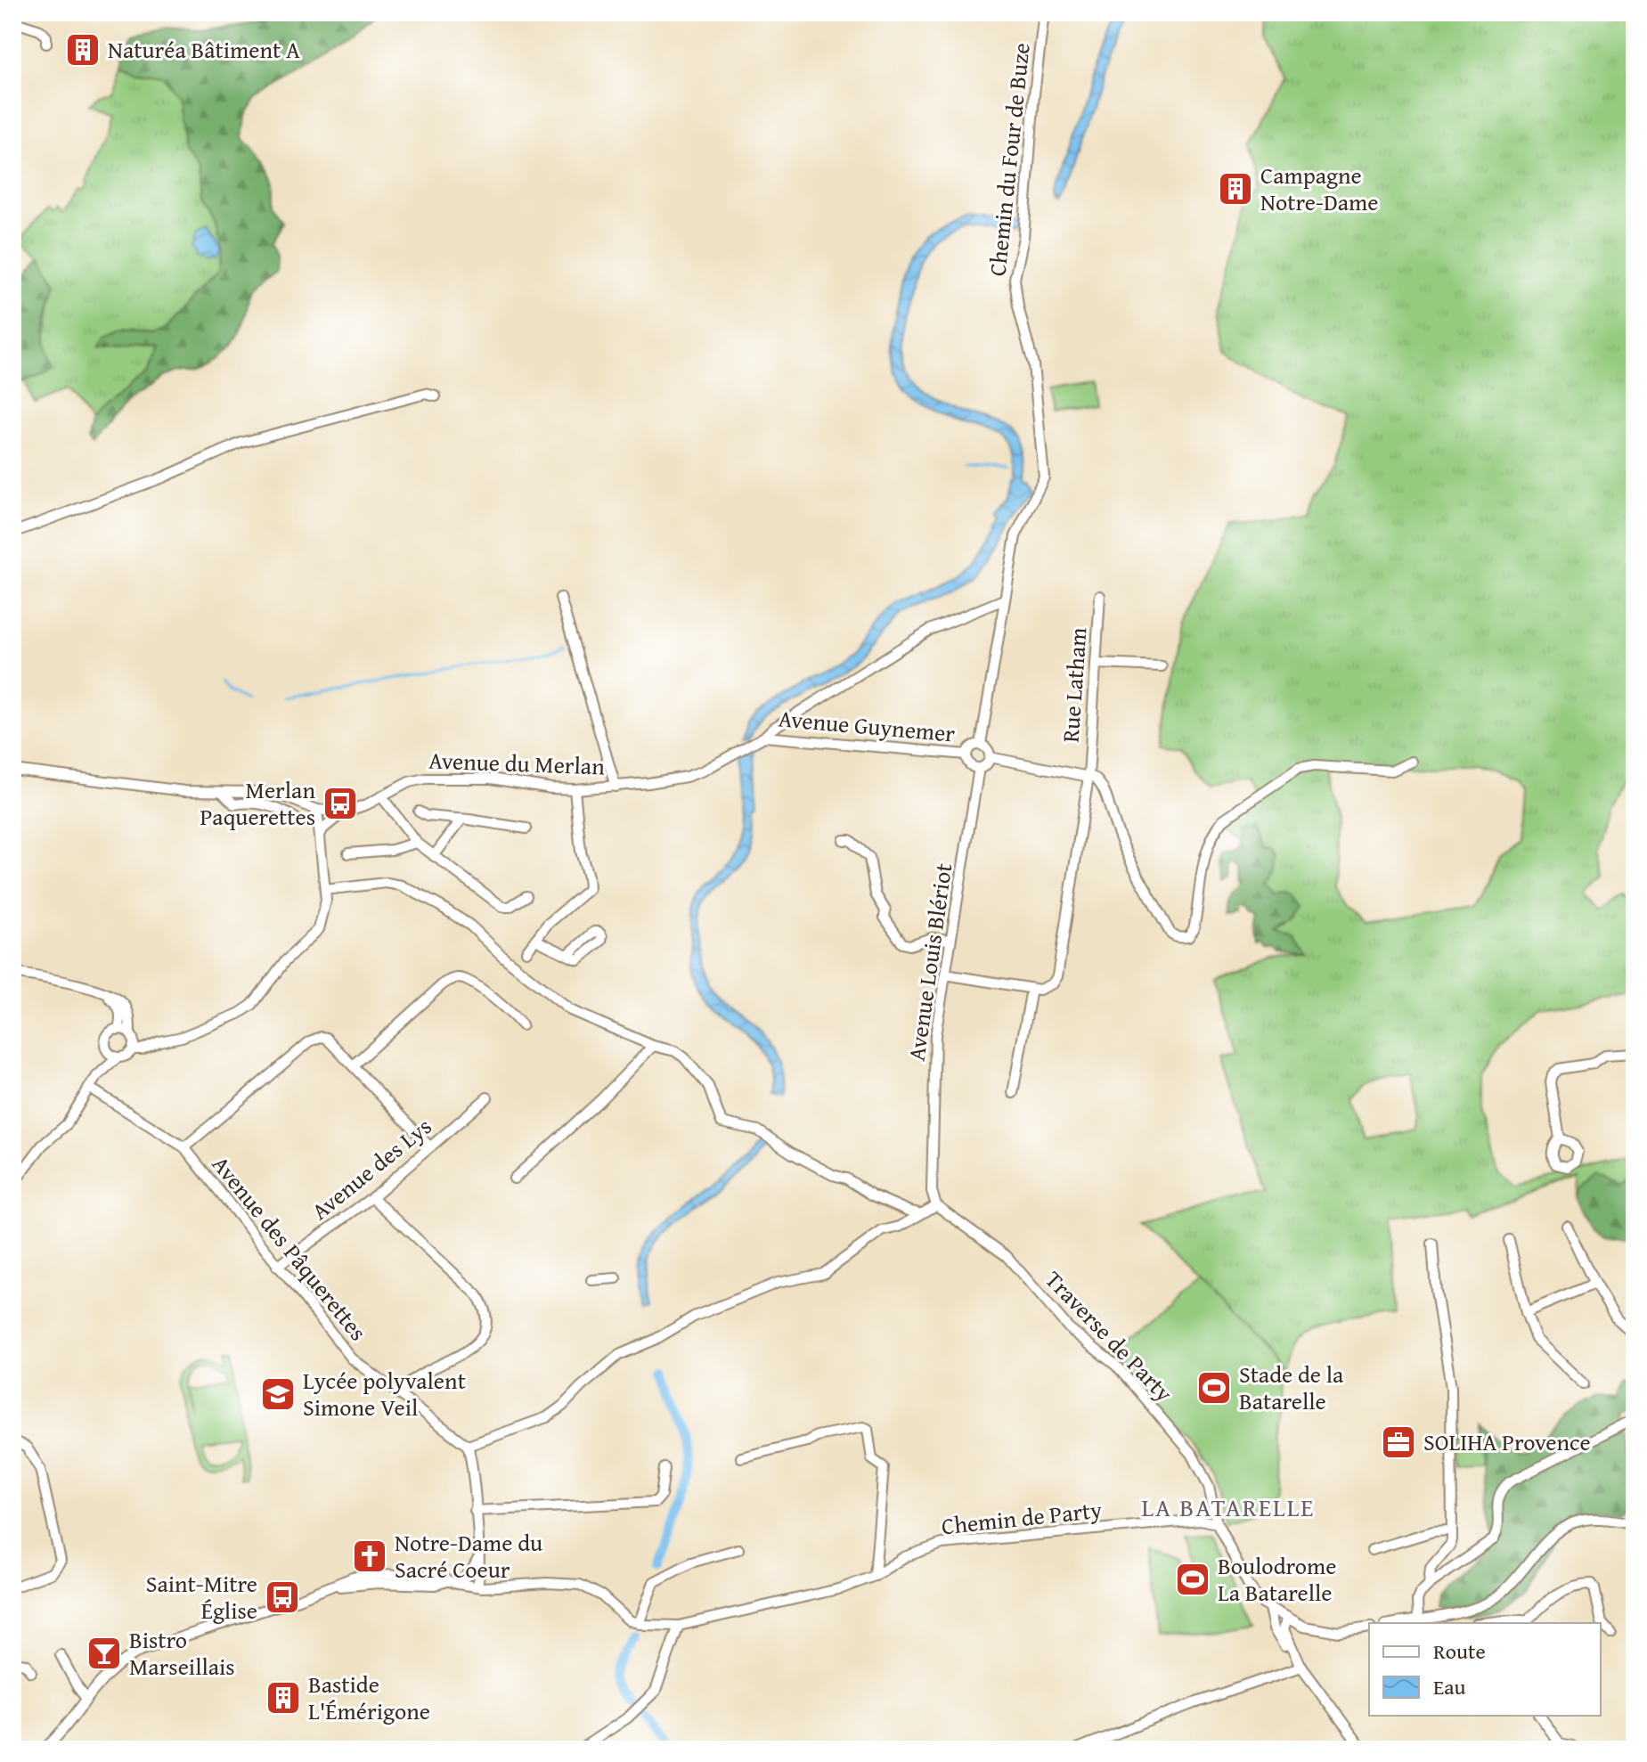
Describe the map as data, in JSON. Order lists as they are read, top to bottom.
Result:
{
  "streets": {
    "street": [
      "Chemin du Four de Buze",
      "Rue Latham",
      "Avenue Guynemer",
      "Avenue du Merlan",
      "Avenue Louis Blériot",
      "Avenue des Lys",
      "Avenue des Pâquerettes",
      "Traverse de Party",
      "Chemin de Party"
    ]
  },
  "crossings": [
    ["Chemin du Four de Buze", "Avenue du Merlan"],
    ["Avenue Guynemer", "Avenue du Merlan"],
    ["Avenue Guynemer", "Avenue Louis Blériot"],
    ["Avenue Louis Blériot", "Traverse de Party"],
    ["Avenue des Lys", "Avenue des Pâquerettes"],
    ["Traverse de Party", "Chemin de Party"]
  ],
  "districts": ["LA BATARELLE"],
  "places": {
    "building": ["Naturéa Bâtiment A", "Campagne Notre-Dame", "Bastide L'Émérigone"],
    "bus stop": ["Merlan Paquerettes", "Saint-Mitre Église"],
    "sports": ["Stade de la Batarelle", "Boulodrome La Batarelle"],
    "school or university": ["Lycée polyvalent Simone Veil"],
    "office": ["SOLIHA Provence"],
    "church": ["Notre-Dame du Sacré Coeur"],
    "bar": ["Bistro Marseillais"]
  },
  "legend": ["Route", "Eau"]
}
